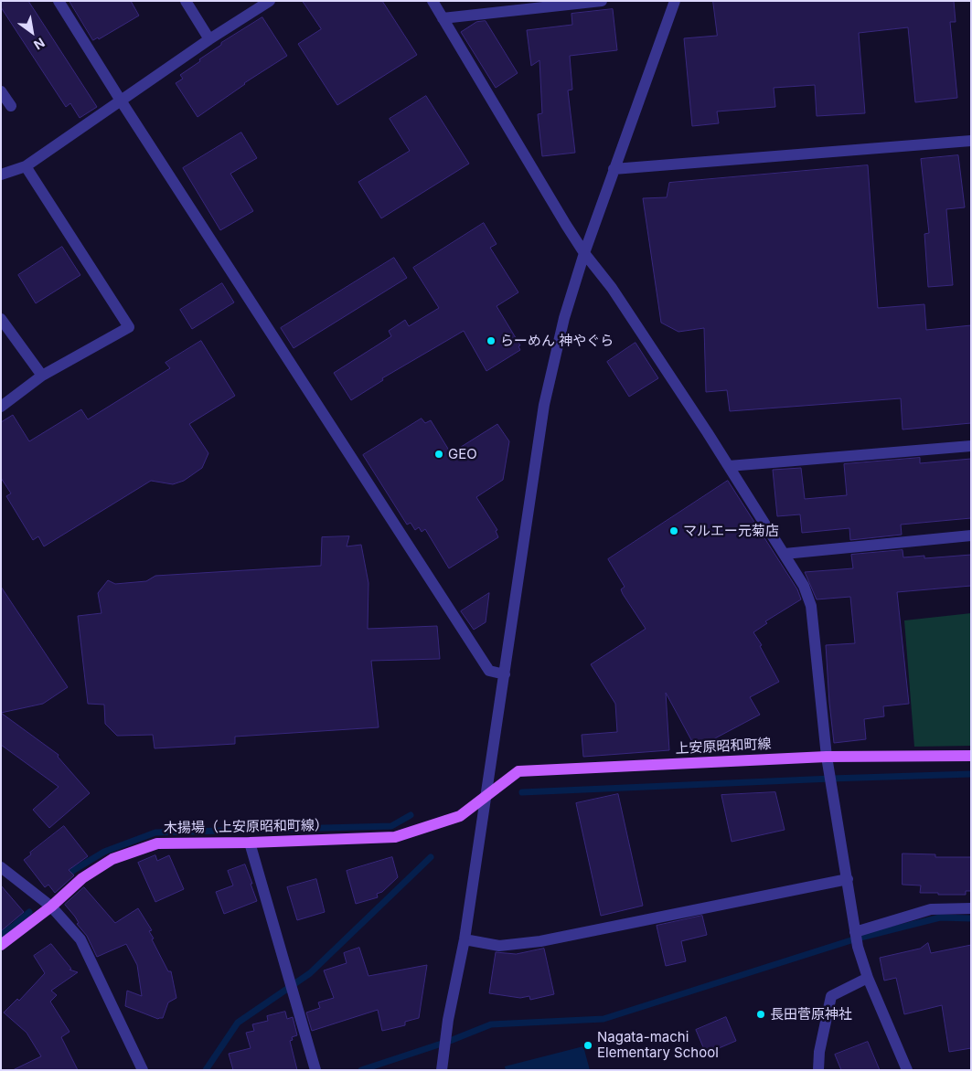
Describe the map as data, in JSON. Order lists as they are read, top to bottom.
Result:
{
  "streets": {
    "main road": ["上安原昭和町線", "木揚場（上安原昭和町線）"]
  },
  "crossings": [
    ["上安原昭和町線", "木揚場（上安原昭和町線）"]
  ],
  "places": [
    "らーめん 神やぐら",
    "GEO",
    "マルエー元菊店",
    "長田菅原神社",
    "Nagata-machi Elementary School"
  ],
  "north": "bottom right"
}
